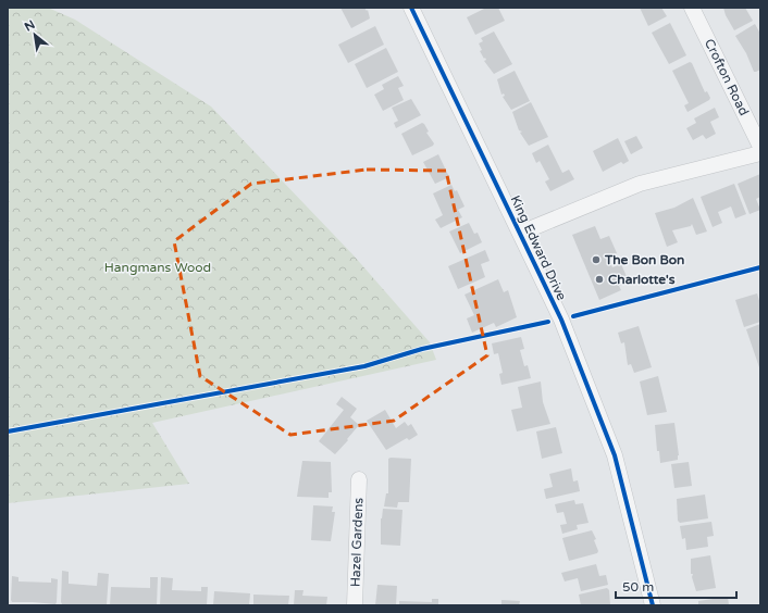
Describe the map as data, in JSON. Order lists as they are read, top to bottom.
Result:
{
  "streets": {
    "street": ["Crofton Road", "King Edward Drive", "Hazel Gardens"]
  },
  "parks": ["Hangmans Wood"],
  "places": ["The Bon Bon", "Charlotte's"],
  "scale_bar": "50 m",
  "north": "top left"
}
